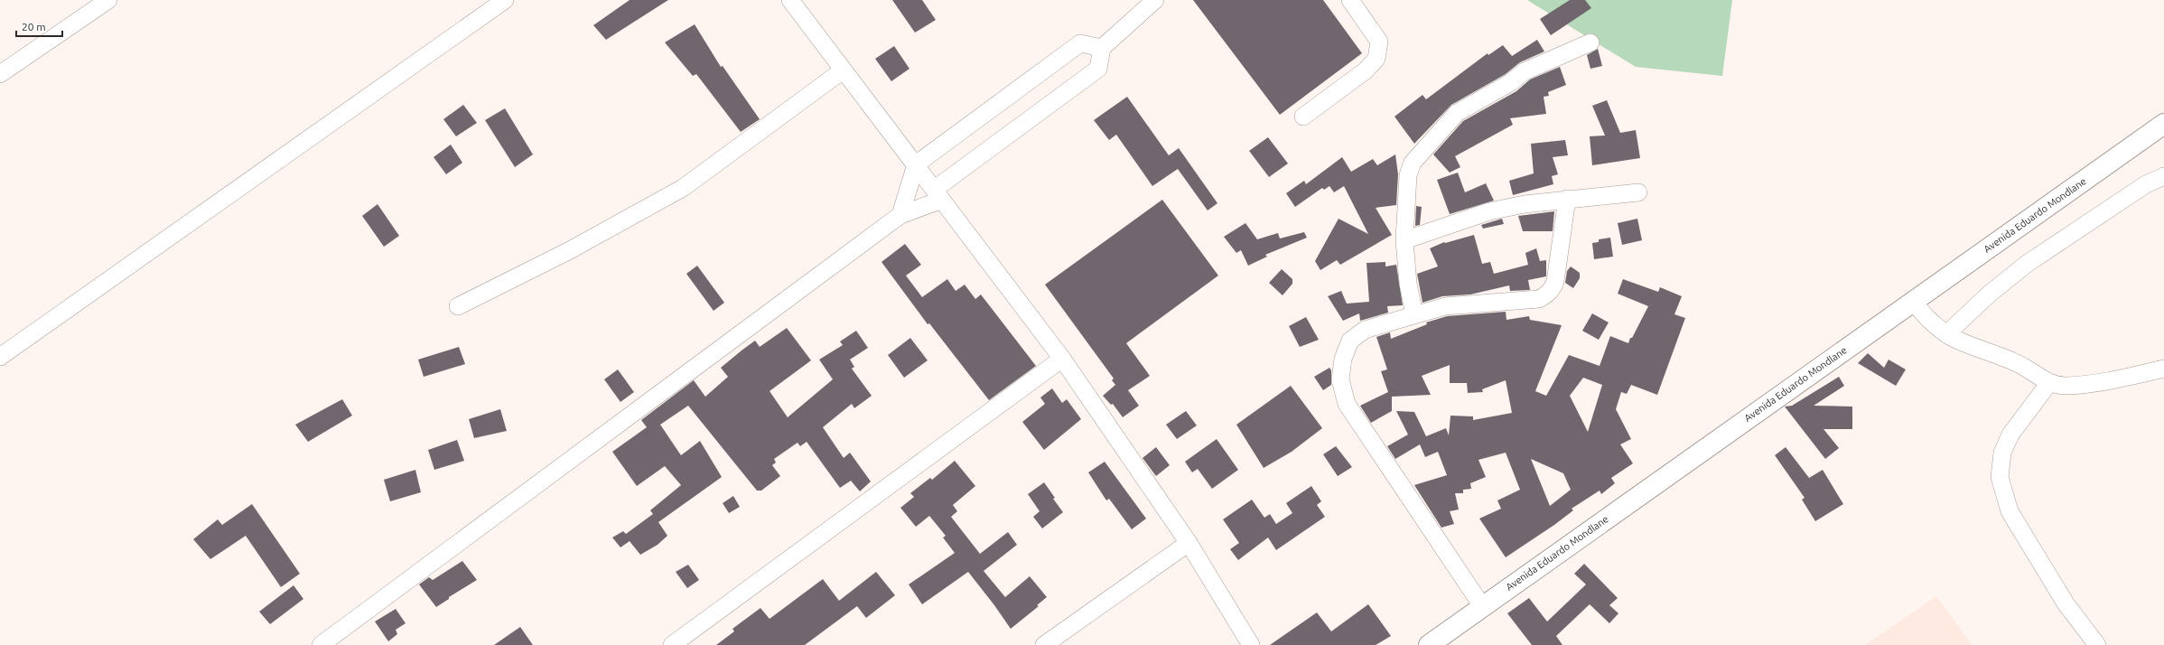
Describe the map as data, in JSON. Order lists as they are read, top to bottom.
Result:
{
  "streets": {
    "main road": ["Avenida Eduardo Mondlane"]
  },
  "scale_bar": "20 m"
}
